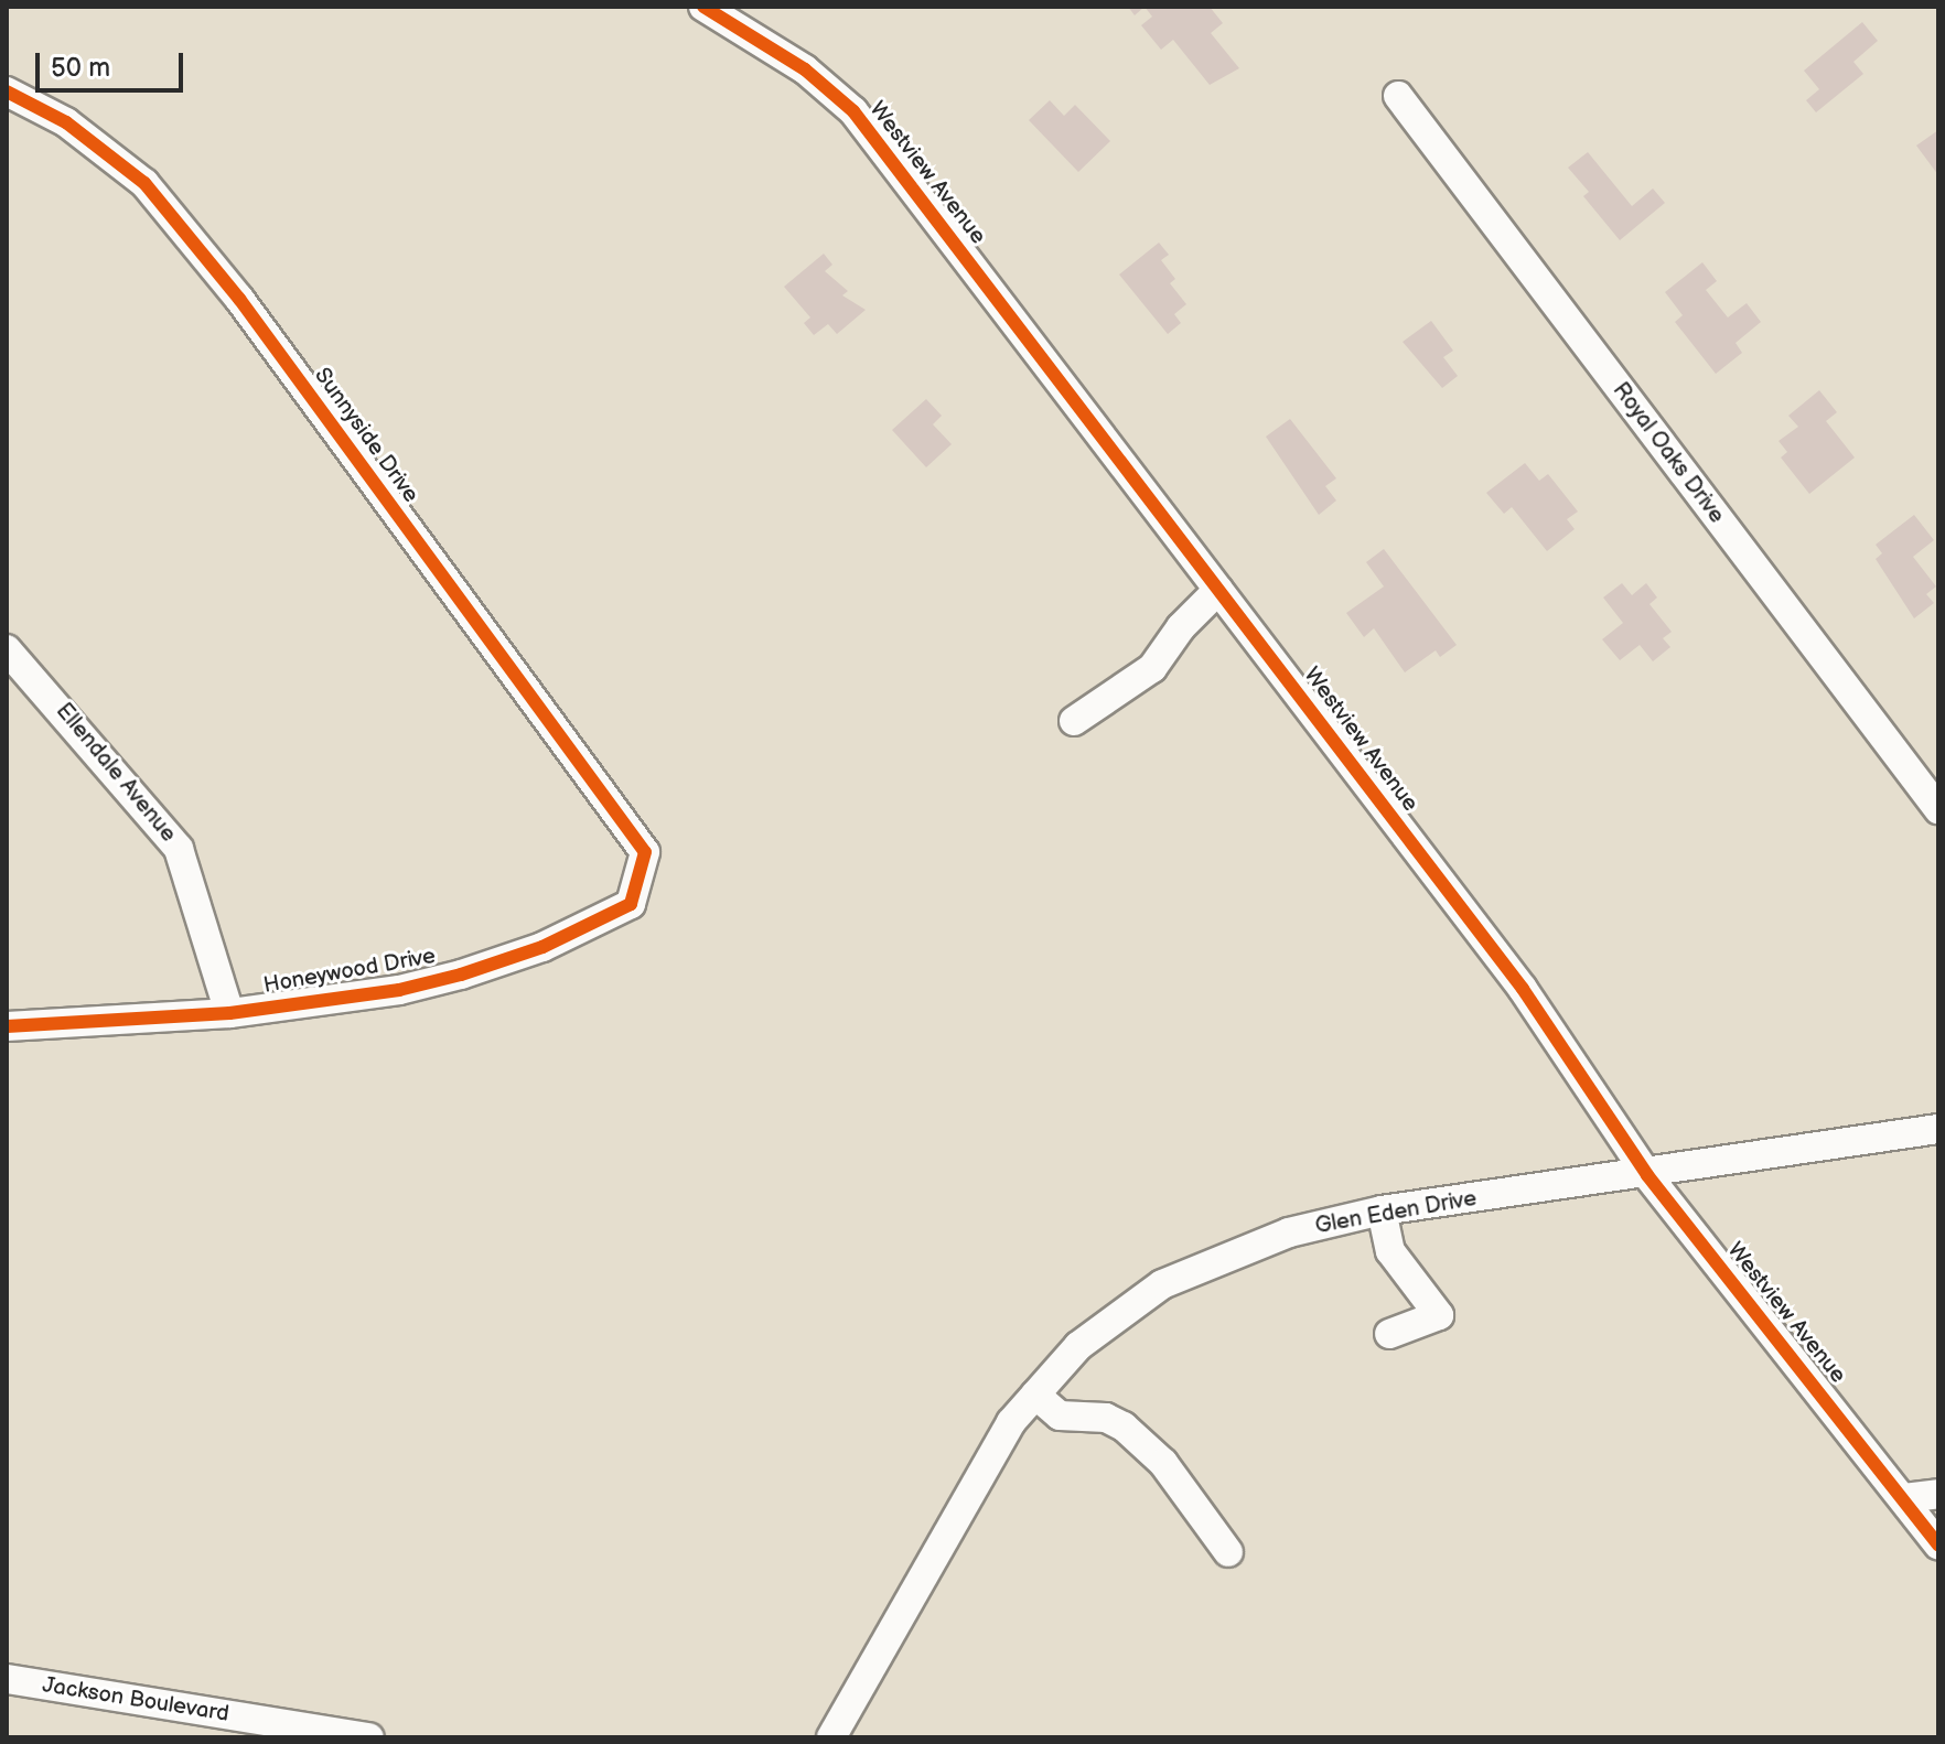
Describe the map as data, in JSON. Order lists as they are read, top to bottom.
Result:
{
  "streets": {
    "street": [
      "Westview Avenue",
      "Sunnyside Drive",
      "Royal Oaks Drive",
      "Ellendale Avenue",
      "Honeywood Drive",
      "Glen Eden Drive",
      "Jackson Boulevard"
    ]
  },
  "crossings": [
    ["Westview Avenue", "Glen Eden Drive"],
    ["Sunnyside Drive", "Honeywood Drive"],
    ["Ellendale Avenue", "Honeywood Drive"]
  ],
  "scale_bar": "50 m"
}
